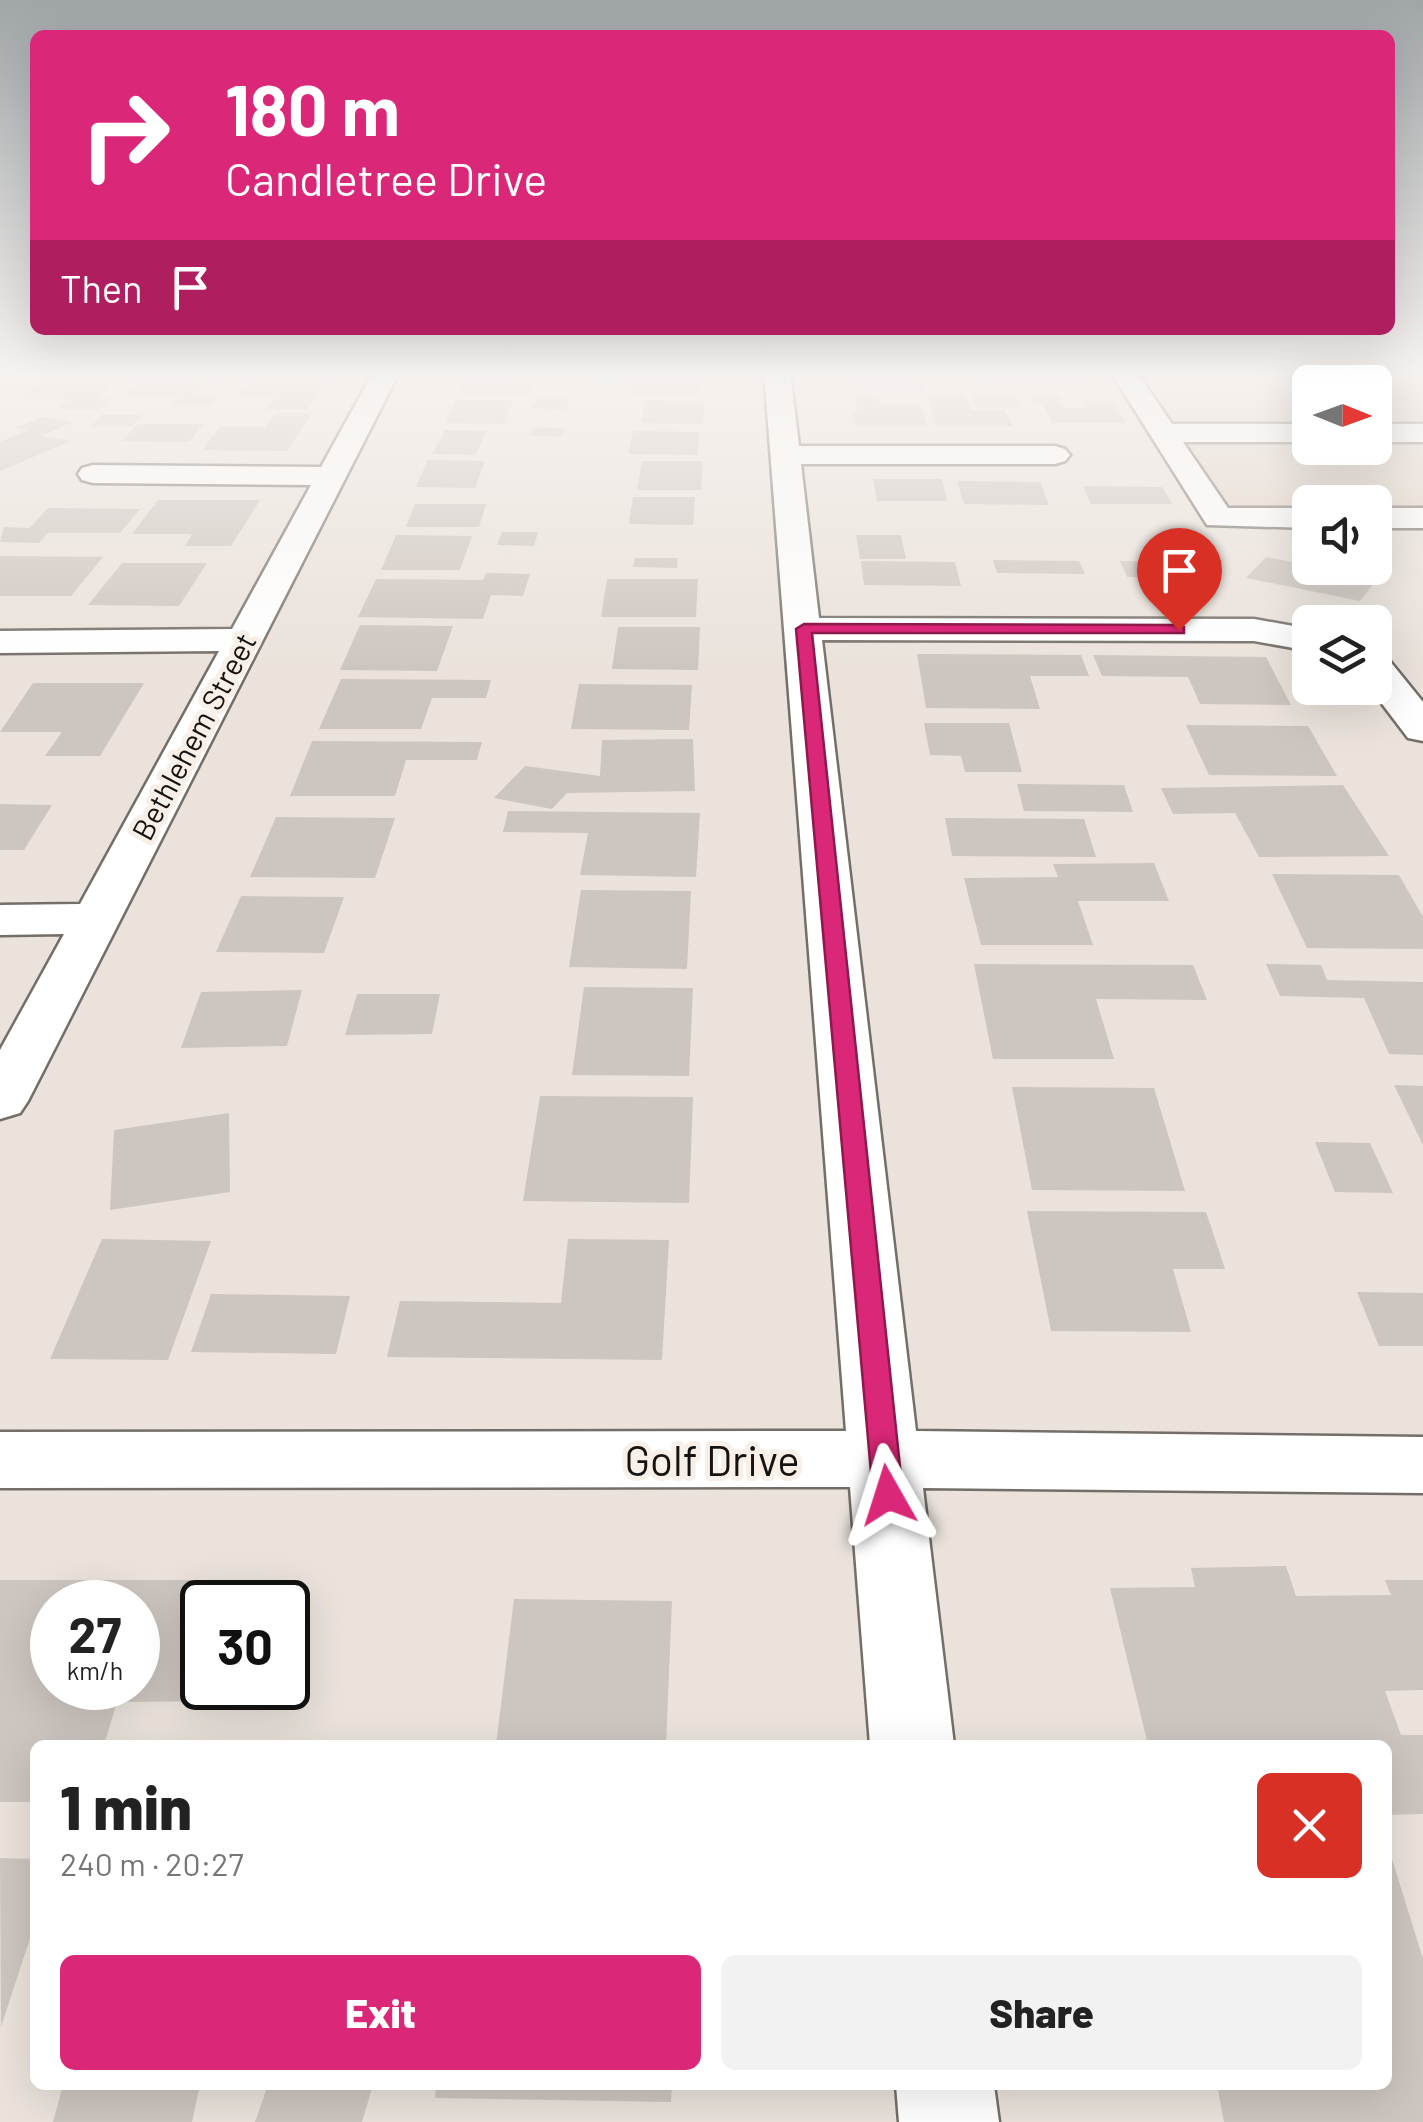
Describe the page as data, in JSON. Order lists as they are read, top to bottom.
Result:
{
  "streets": {
    "street": ["Bethlehem Street", "Golf Drive"]
  },
  "north": "right",
  "page": {
    "turn": ["180 m", "Candletree Drive"],
    "then": "Then",
    "speed": "27 km/h",
    "limit": "30",
    "heading": ["1 min", "240 m · 20:27"],
    "buttons": ["Exit", "Share"]
  }
}
